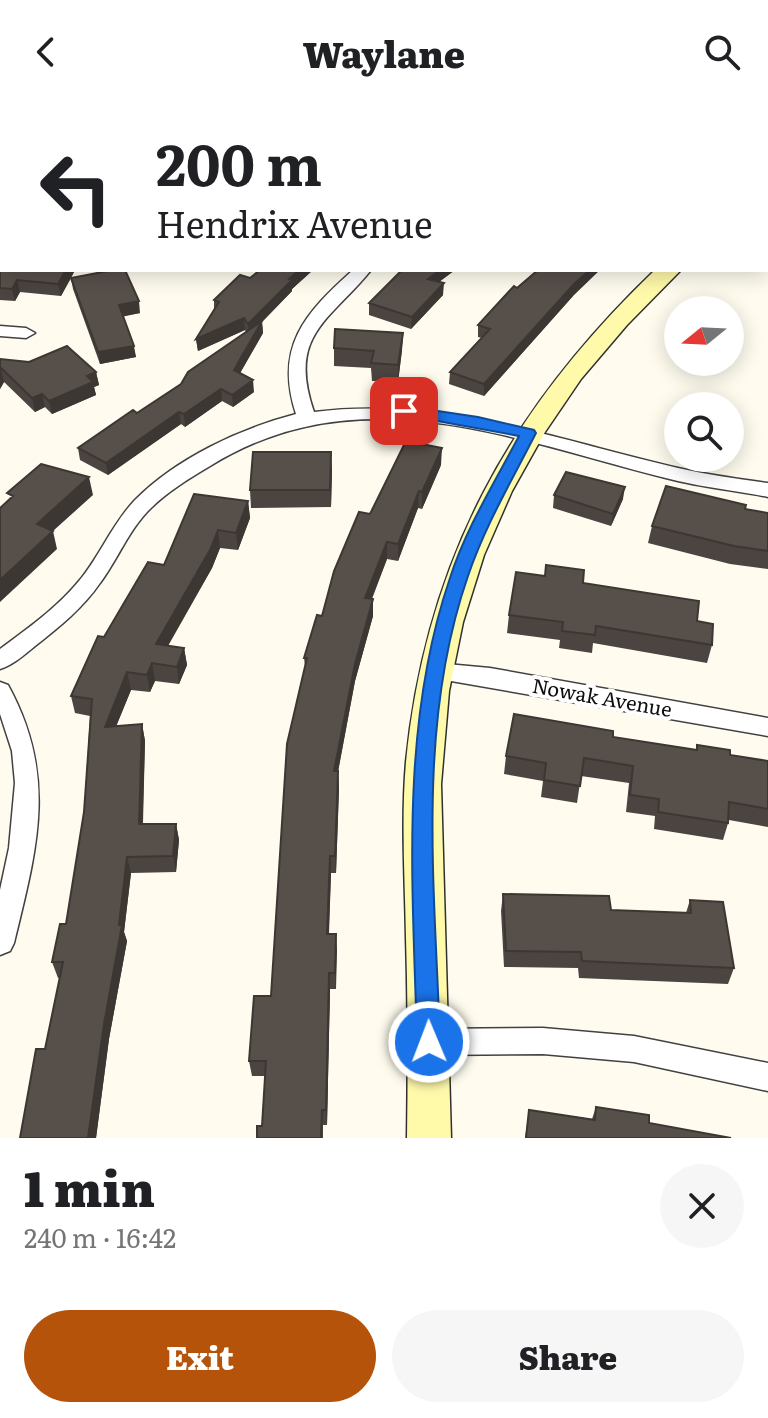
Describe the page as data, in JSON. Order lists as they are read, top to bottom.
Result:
{
  "streets": {
    "street": ["Nowak Avenue"]
  },
  "north": "left",
  "page": {
    "header": "Waylane",
    "turn": ["200 m", "Hendrix Avenue"],
    "heading": ["1 min", "240 m · 16:42"],
    "buttons": ["Exit", "Share"]
  }
}
